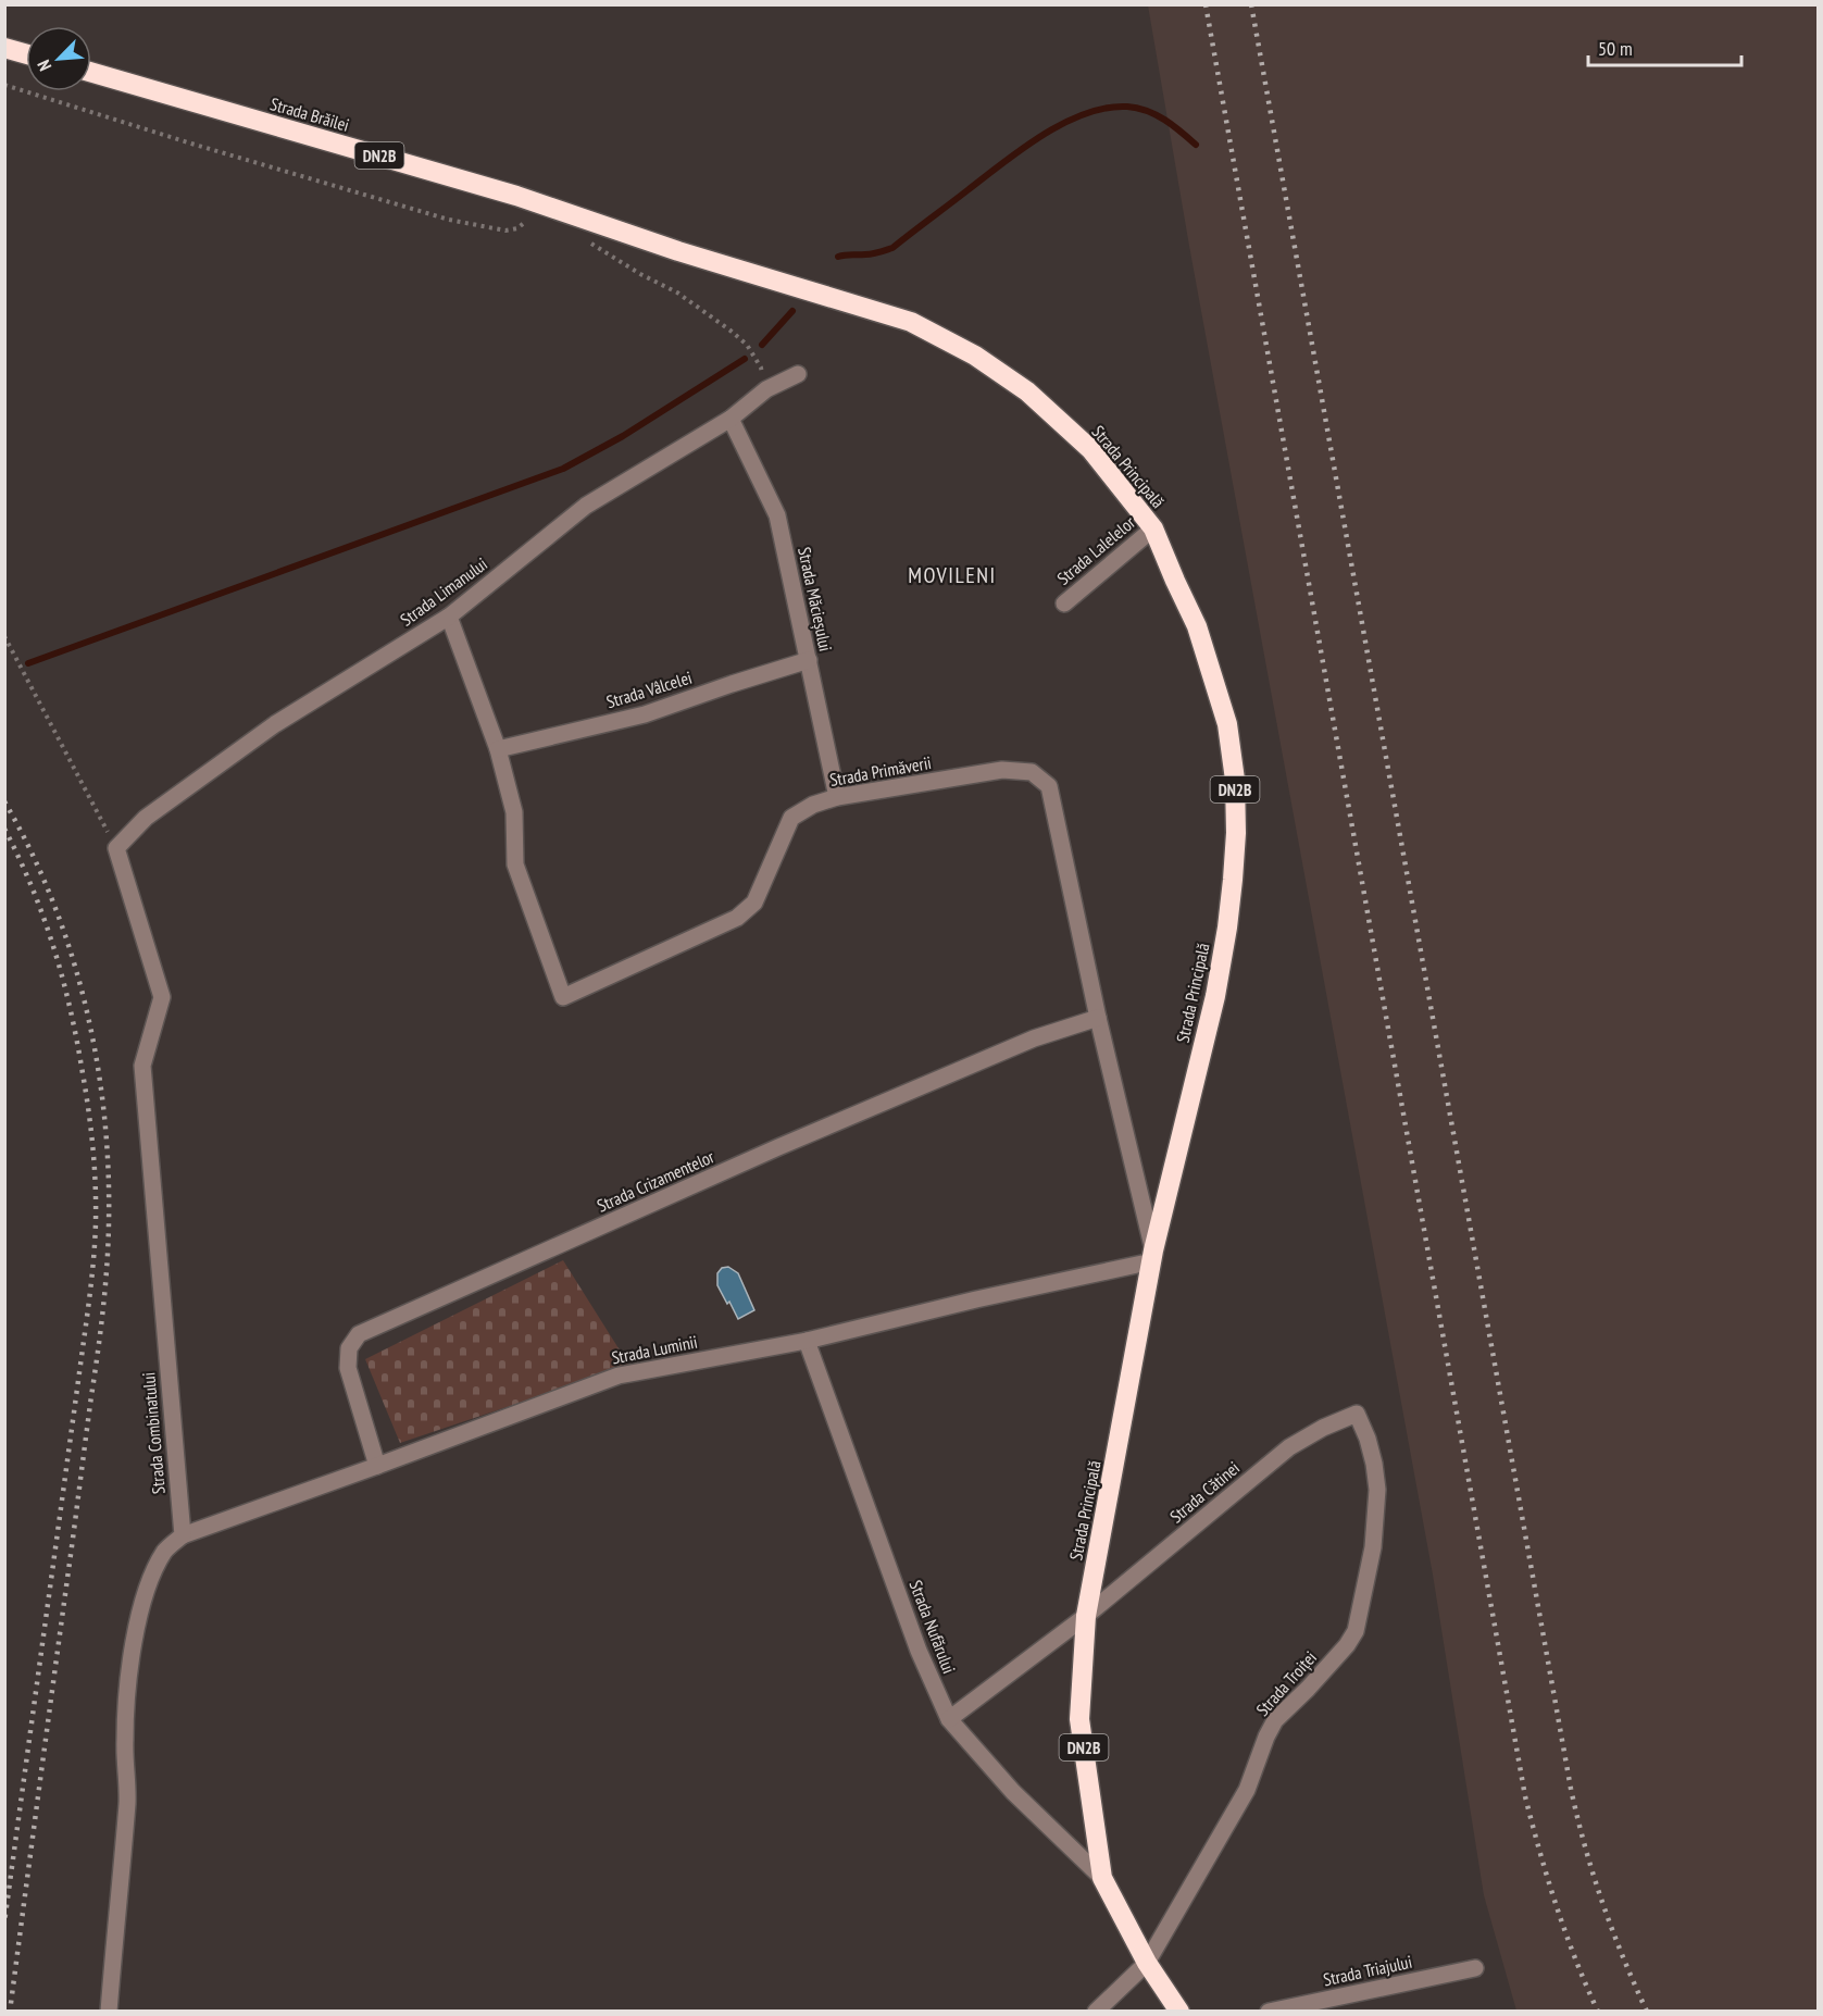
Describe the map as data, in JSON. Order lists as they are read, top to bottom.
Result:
{
  "streets": {
    "highway": ["Strada Brăilei", "DN2B", "Strada Principală"],
    "street": [
      "Strada Lalelelor",
      "Strada Limanului",
      "Strada Măcieșului",
      "Strada Vâlcelei",
      "Strada Primăverii",
      "Strada Crizamentelor",
      "Strada Luminii",
      "Strada Combinatului",
      "Strada Cătinei",
      "Strada Nufărului",
      "Strada Troiței",
      "Strada Triajului"
    ]
  },
  "crossings": [
    ["Strada Brăilei", "Strada Principală"],
    ["Strada Principală", "Strada Lalelelor"],
    ["Strada Principală", "Strada Primăverii"],
    ["Strada Principală", "Strada Luminii"],
    ["Strada Principală", "Strada Cătinei"],
    ["Strada Principală", "Strada Nufărului"],
    ["Strada Principală", "Strada Troiței"],
    ["Strada Limanului", "Strada Măcieșului"],
    ["Strada Limanului", "Strada Primăverii"],
    ["Strada Limanului", "Strada Combinatului"],
    ["Strada Măcieșului", "Strada Vâlcelei"],
    ["Strada Măcieșului", "Strada Primăverii"],
    ["Strada Vâlcelei", "Strada Primăverii"],
    ["Strada Primăverii", "Strada Crizamentelor"],
    ["Strada Primăverii", "Strada Luminii"],
    ["Strada Crizamentelor", "Strada Luminii"],
    ["Strada Luminii", "Strada Combinatului"],
    ["Strada Luminii", "Strada Nufărului"],
    ["Strada Cătinei", "Strada Nufărului"],
    ["Strada Cătinei", "Strada Troiței"]
  ],
  "districts": ["MOVILENI"],
  "scale_bar": "50 m",
  "north": "bottom left"
}
